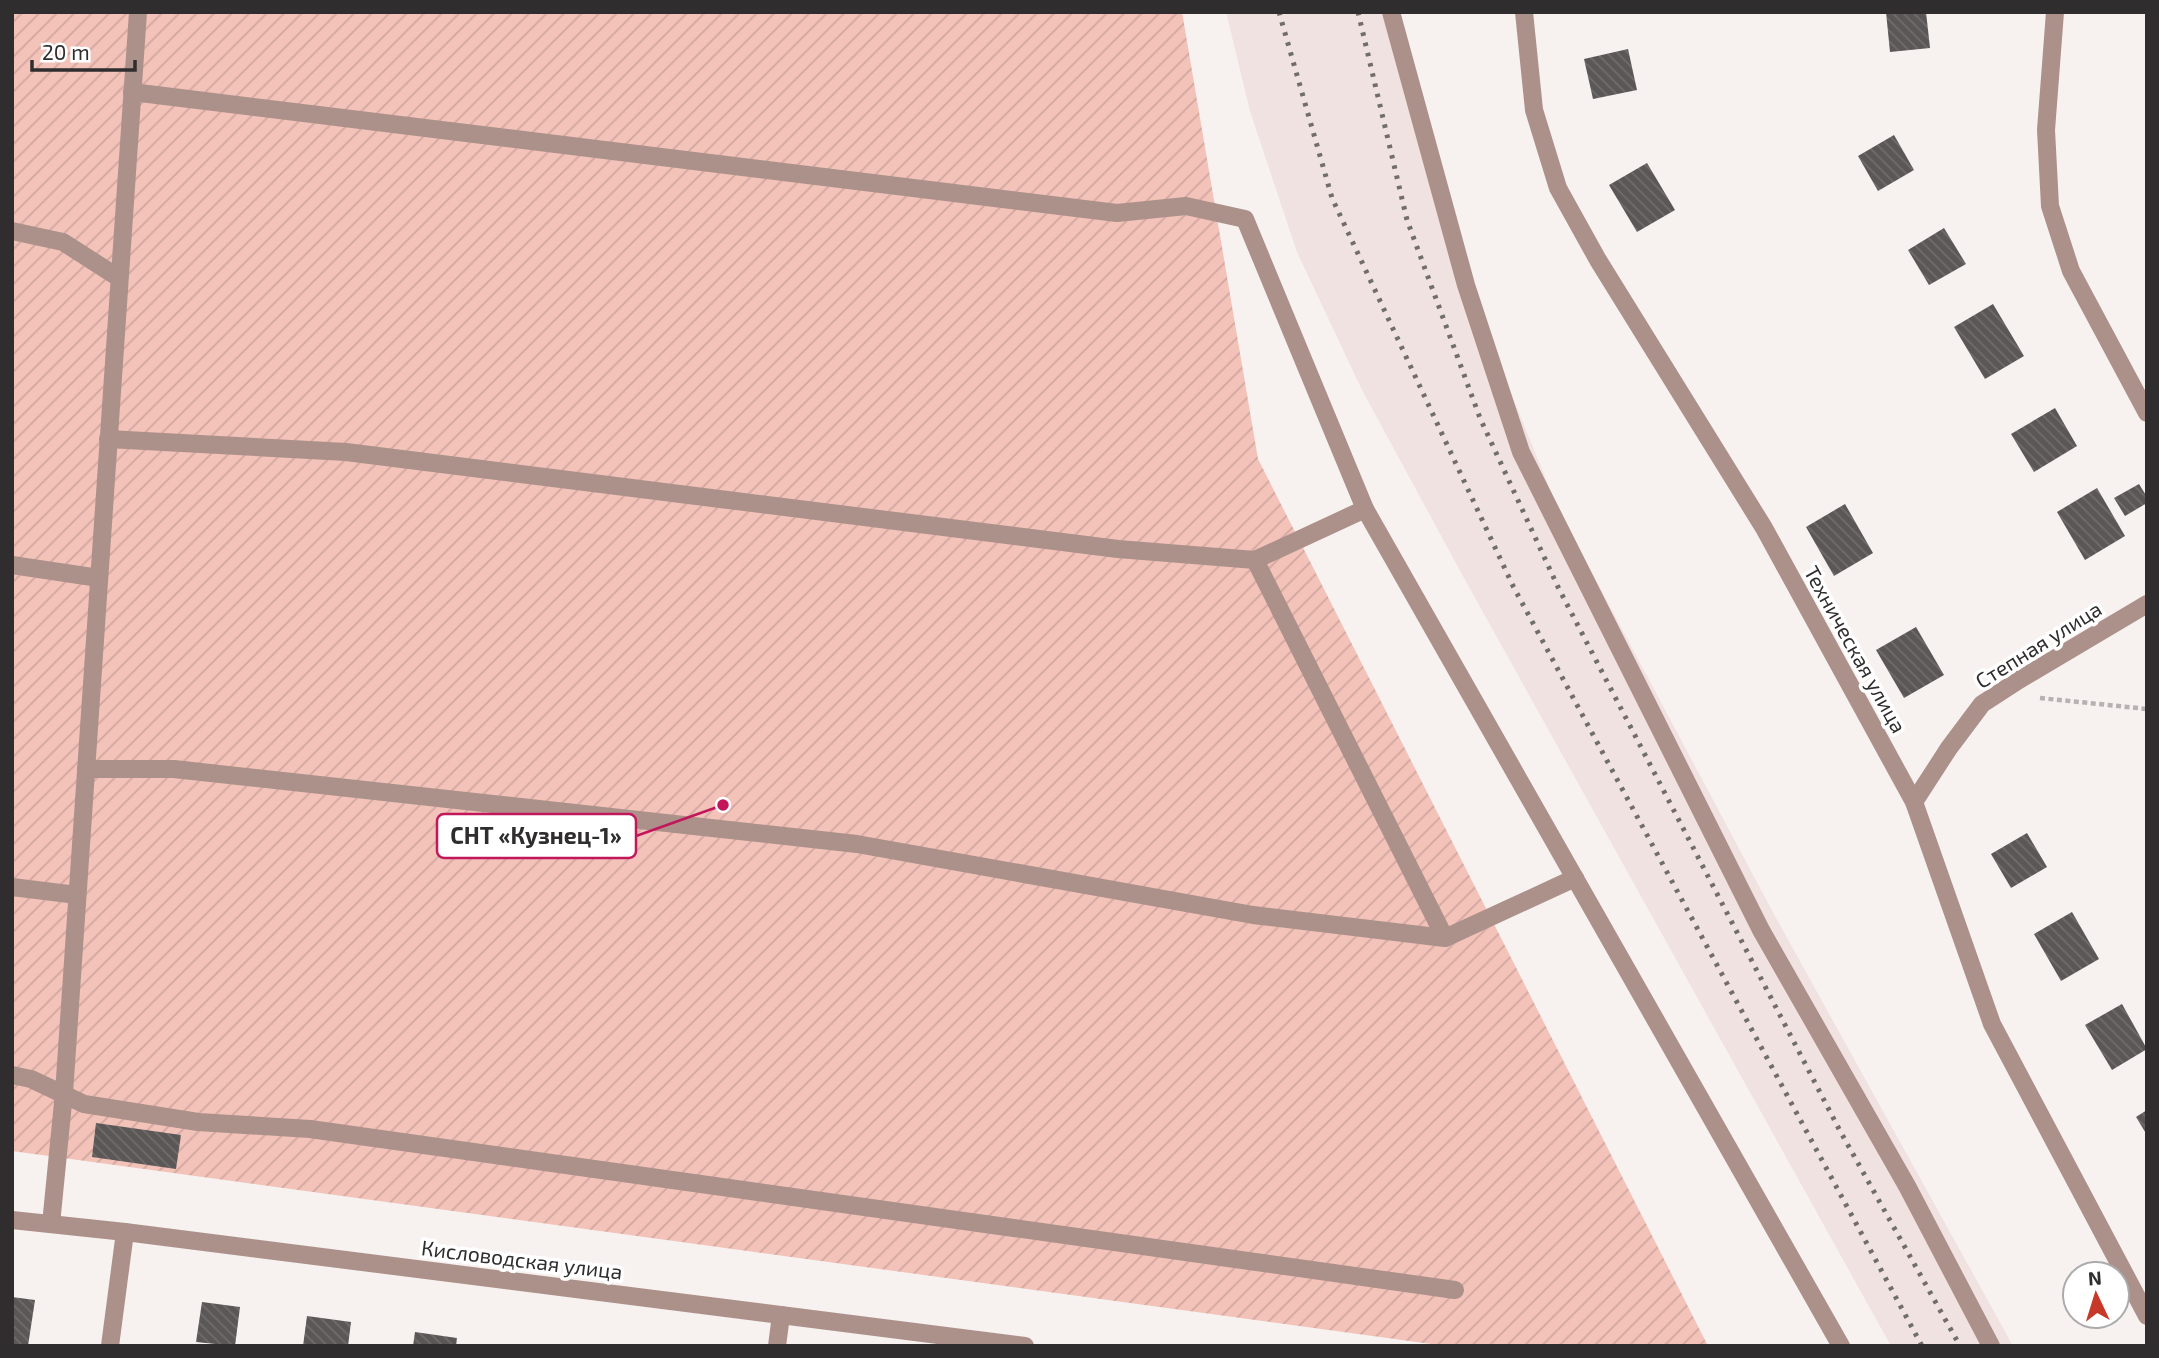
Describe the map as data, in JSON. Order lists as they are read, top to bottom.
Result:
{
  "streets": {
    "street": ["Степная улица", "Техническая улица", "Кисловодская улица"]
  },
  "crossings": [
    ["Степная улица", "Техническая улица"]
  ],
  "places": ["СНТ «Кузнец-1»"],
  "scale_bar": "20 m",
  "north": "top"
}
